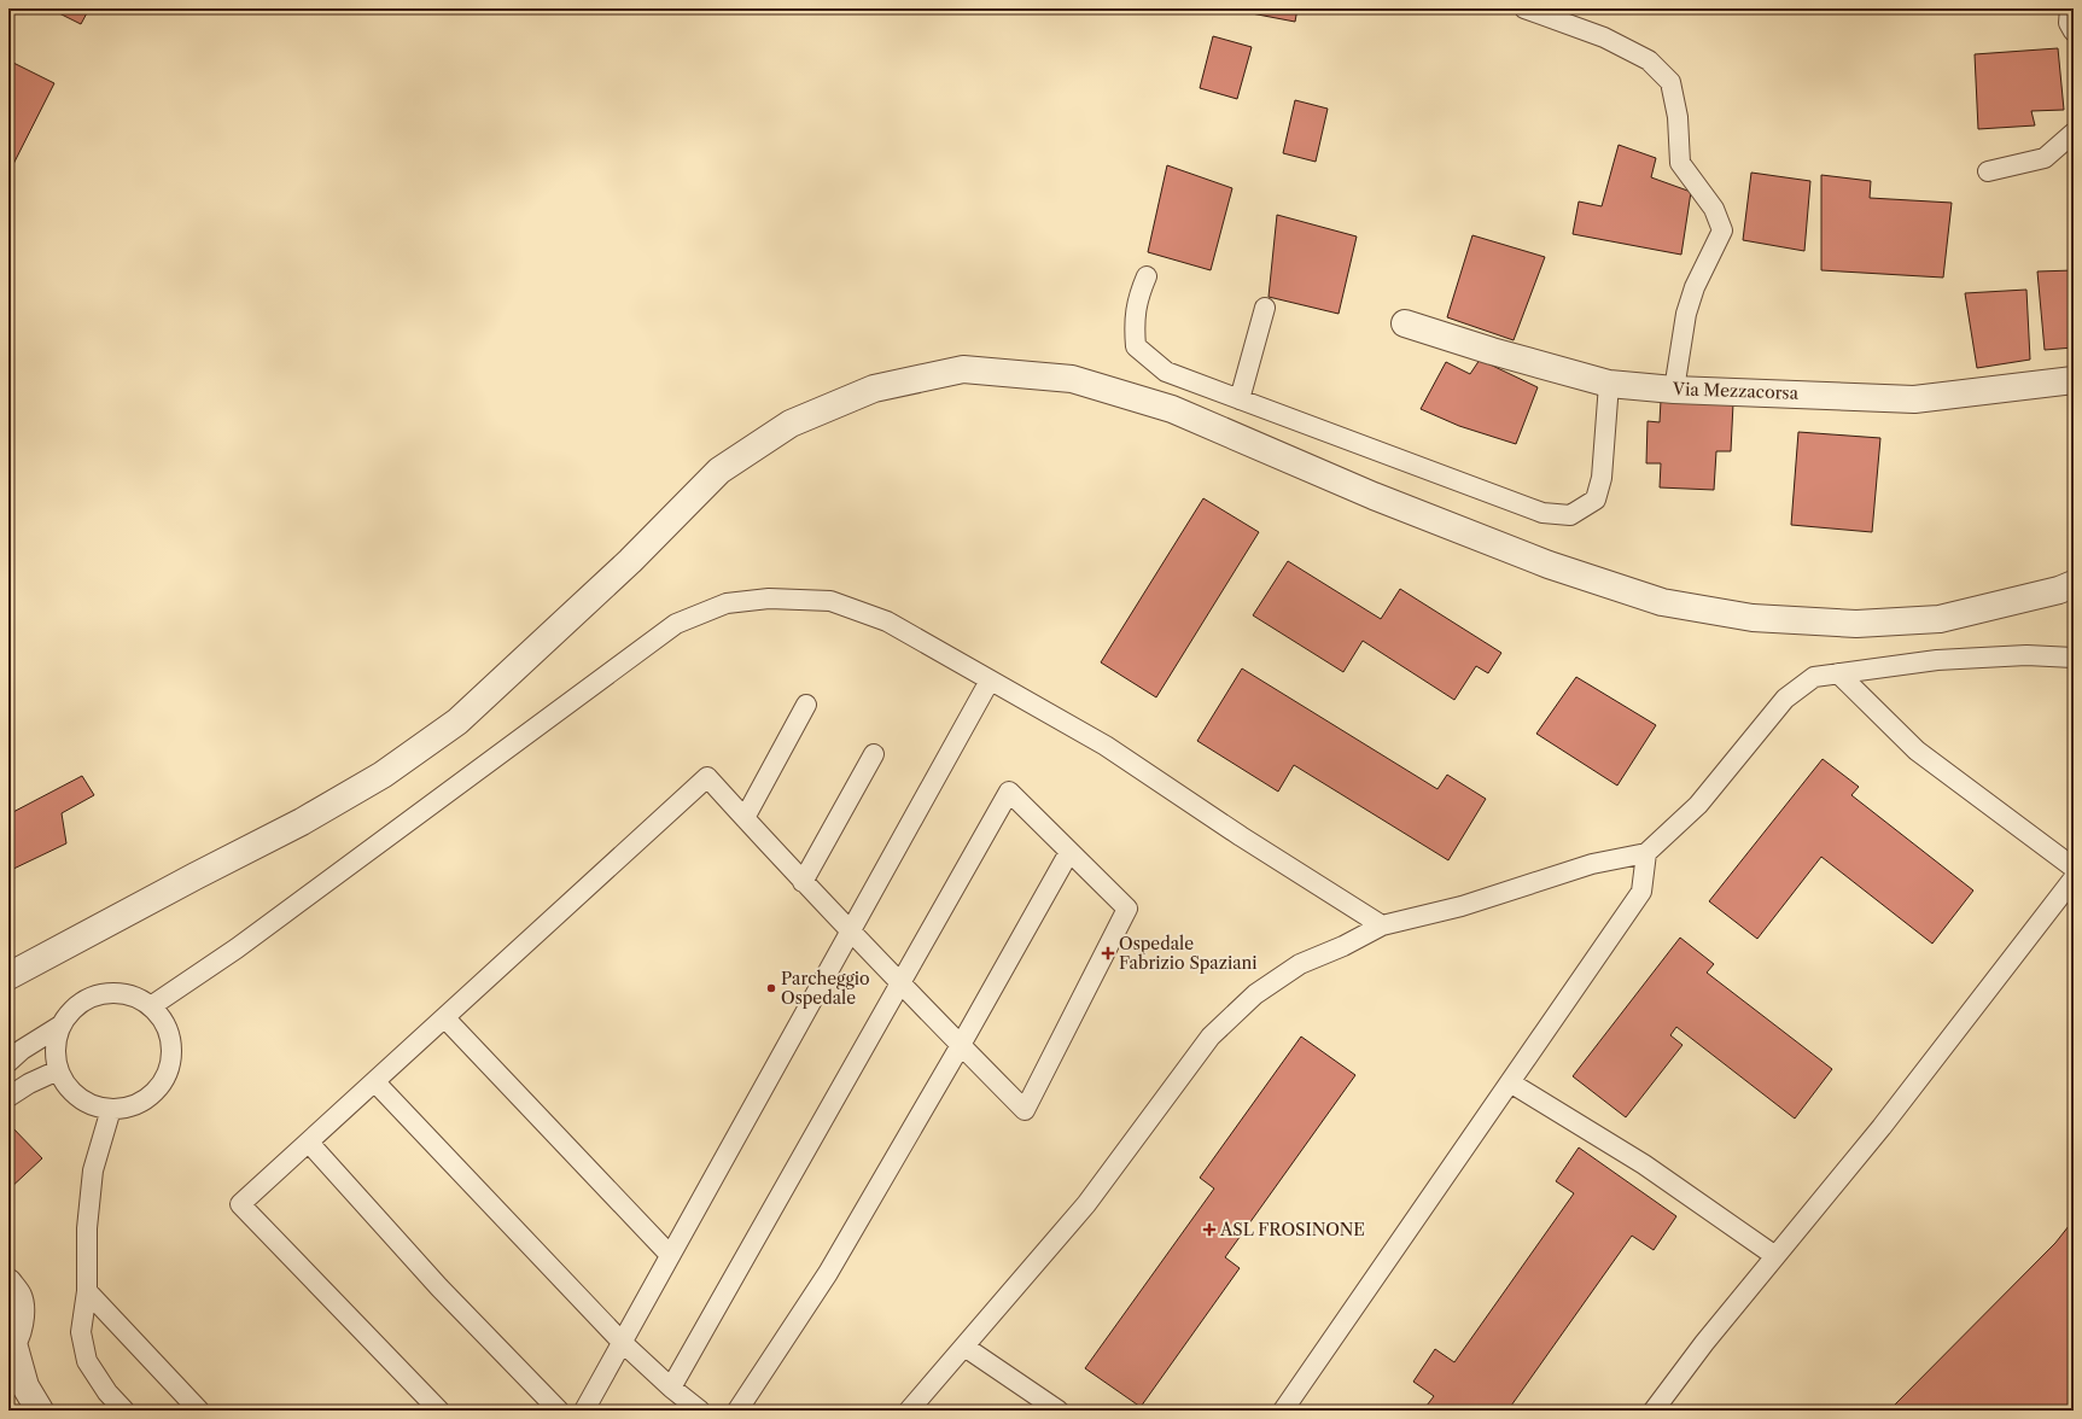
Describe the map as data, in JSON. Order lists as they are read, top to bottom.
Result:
{
  "streets": {
    "street": ["Via Mezzacorsa"]
  },
  "places": {
    "health": ["Ospedale Fabrizio Spaziani", "ASL FROSINONE"],
    "other": ["Parcheggio Ospedale"]
  }
}
